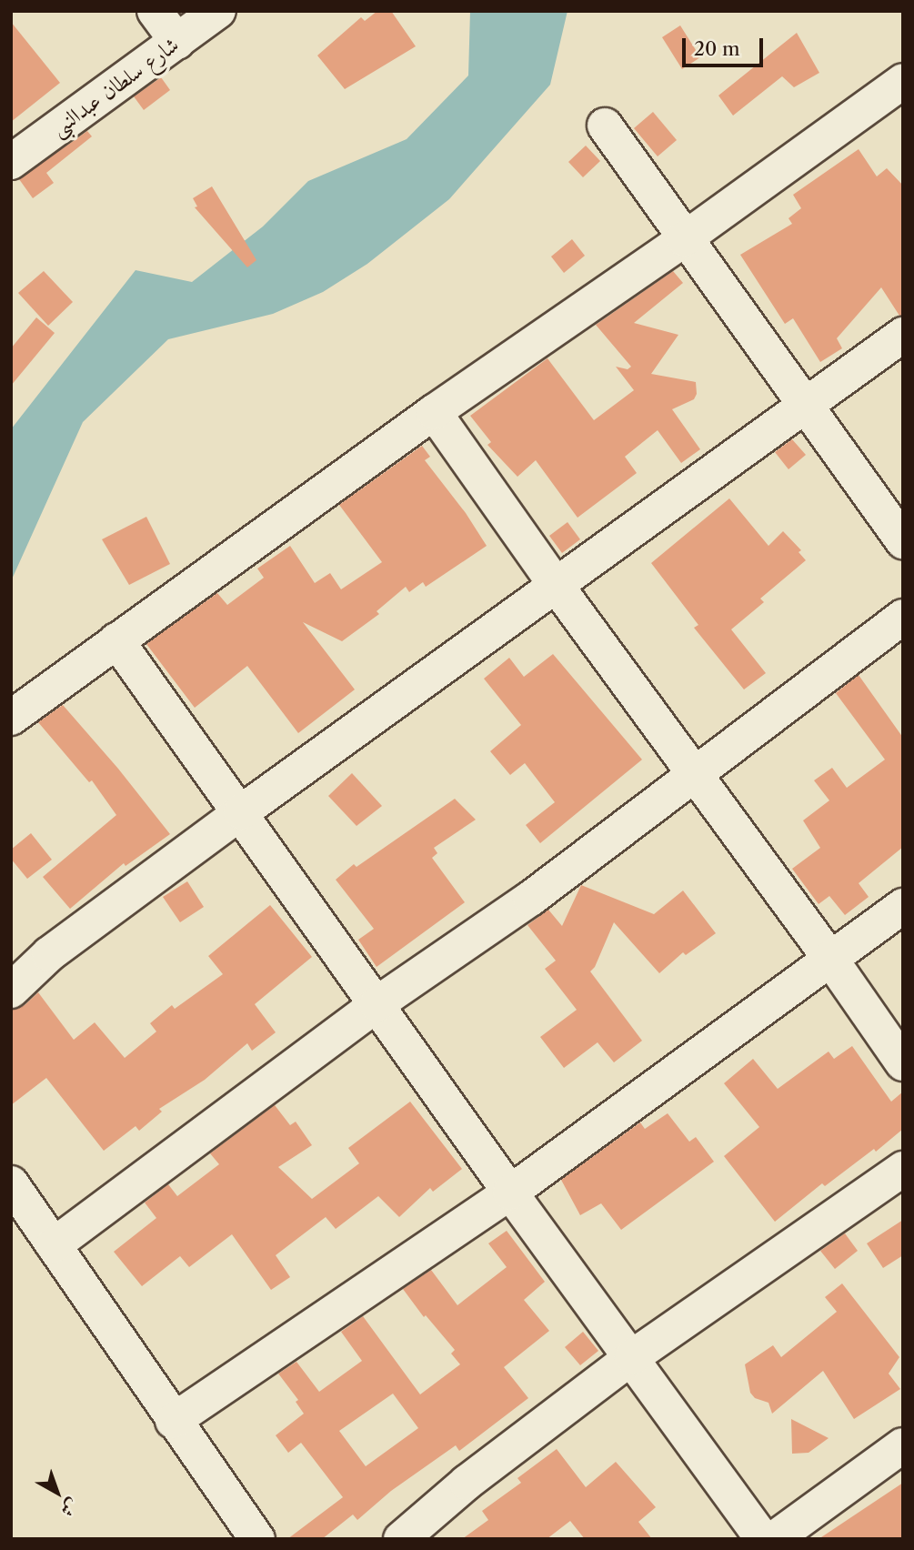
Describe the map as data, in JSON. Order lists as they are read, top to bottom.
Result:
{
  "streets": {
    "street": ["شارع سلطان عبدالنبى"]
  },
  "scale_bar": "20 m",
  "north": "bottom right"
}
